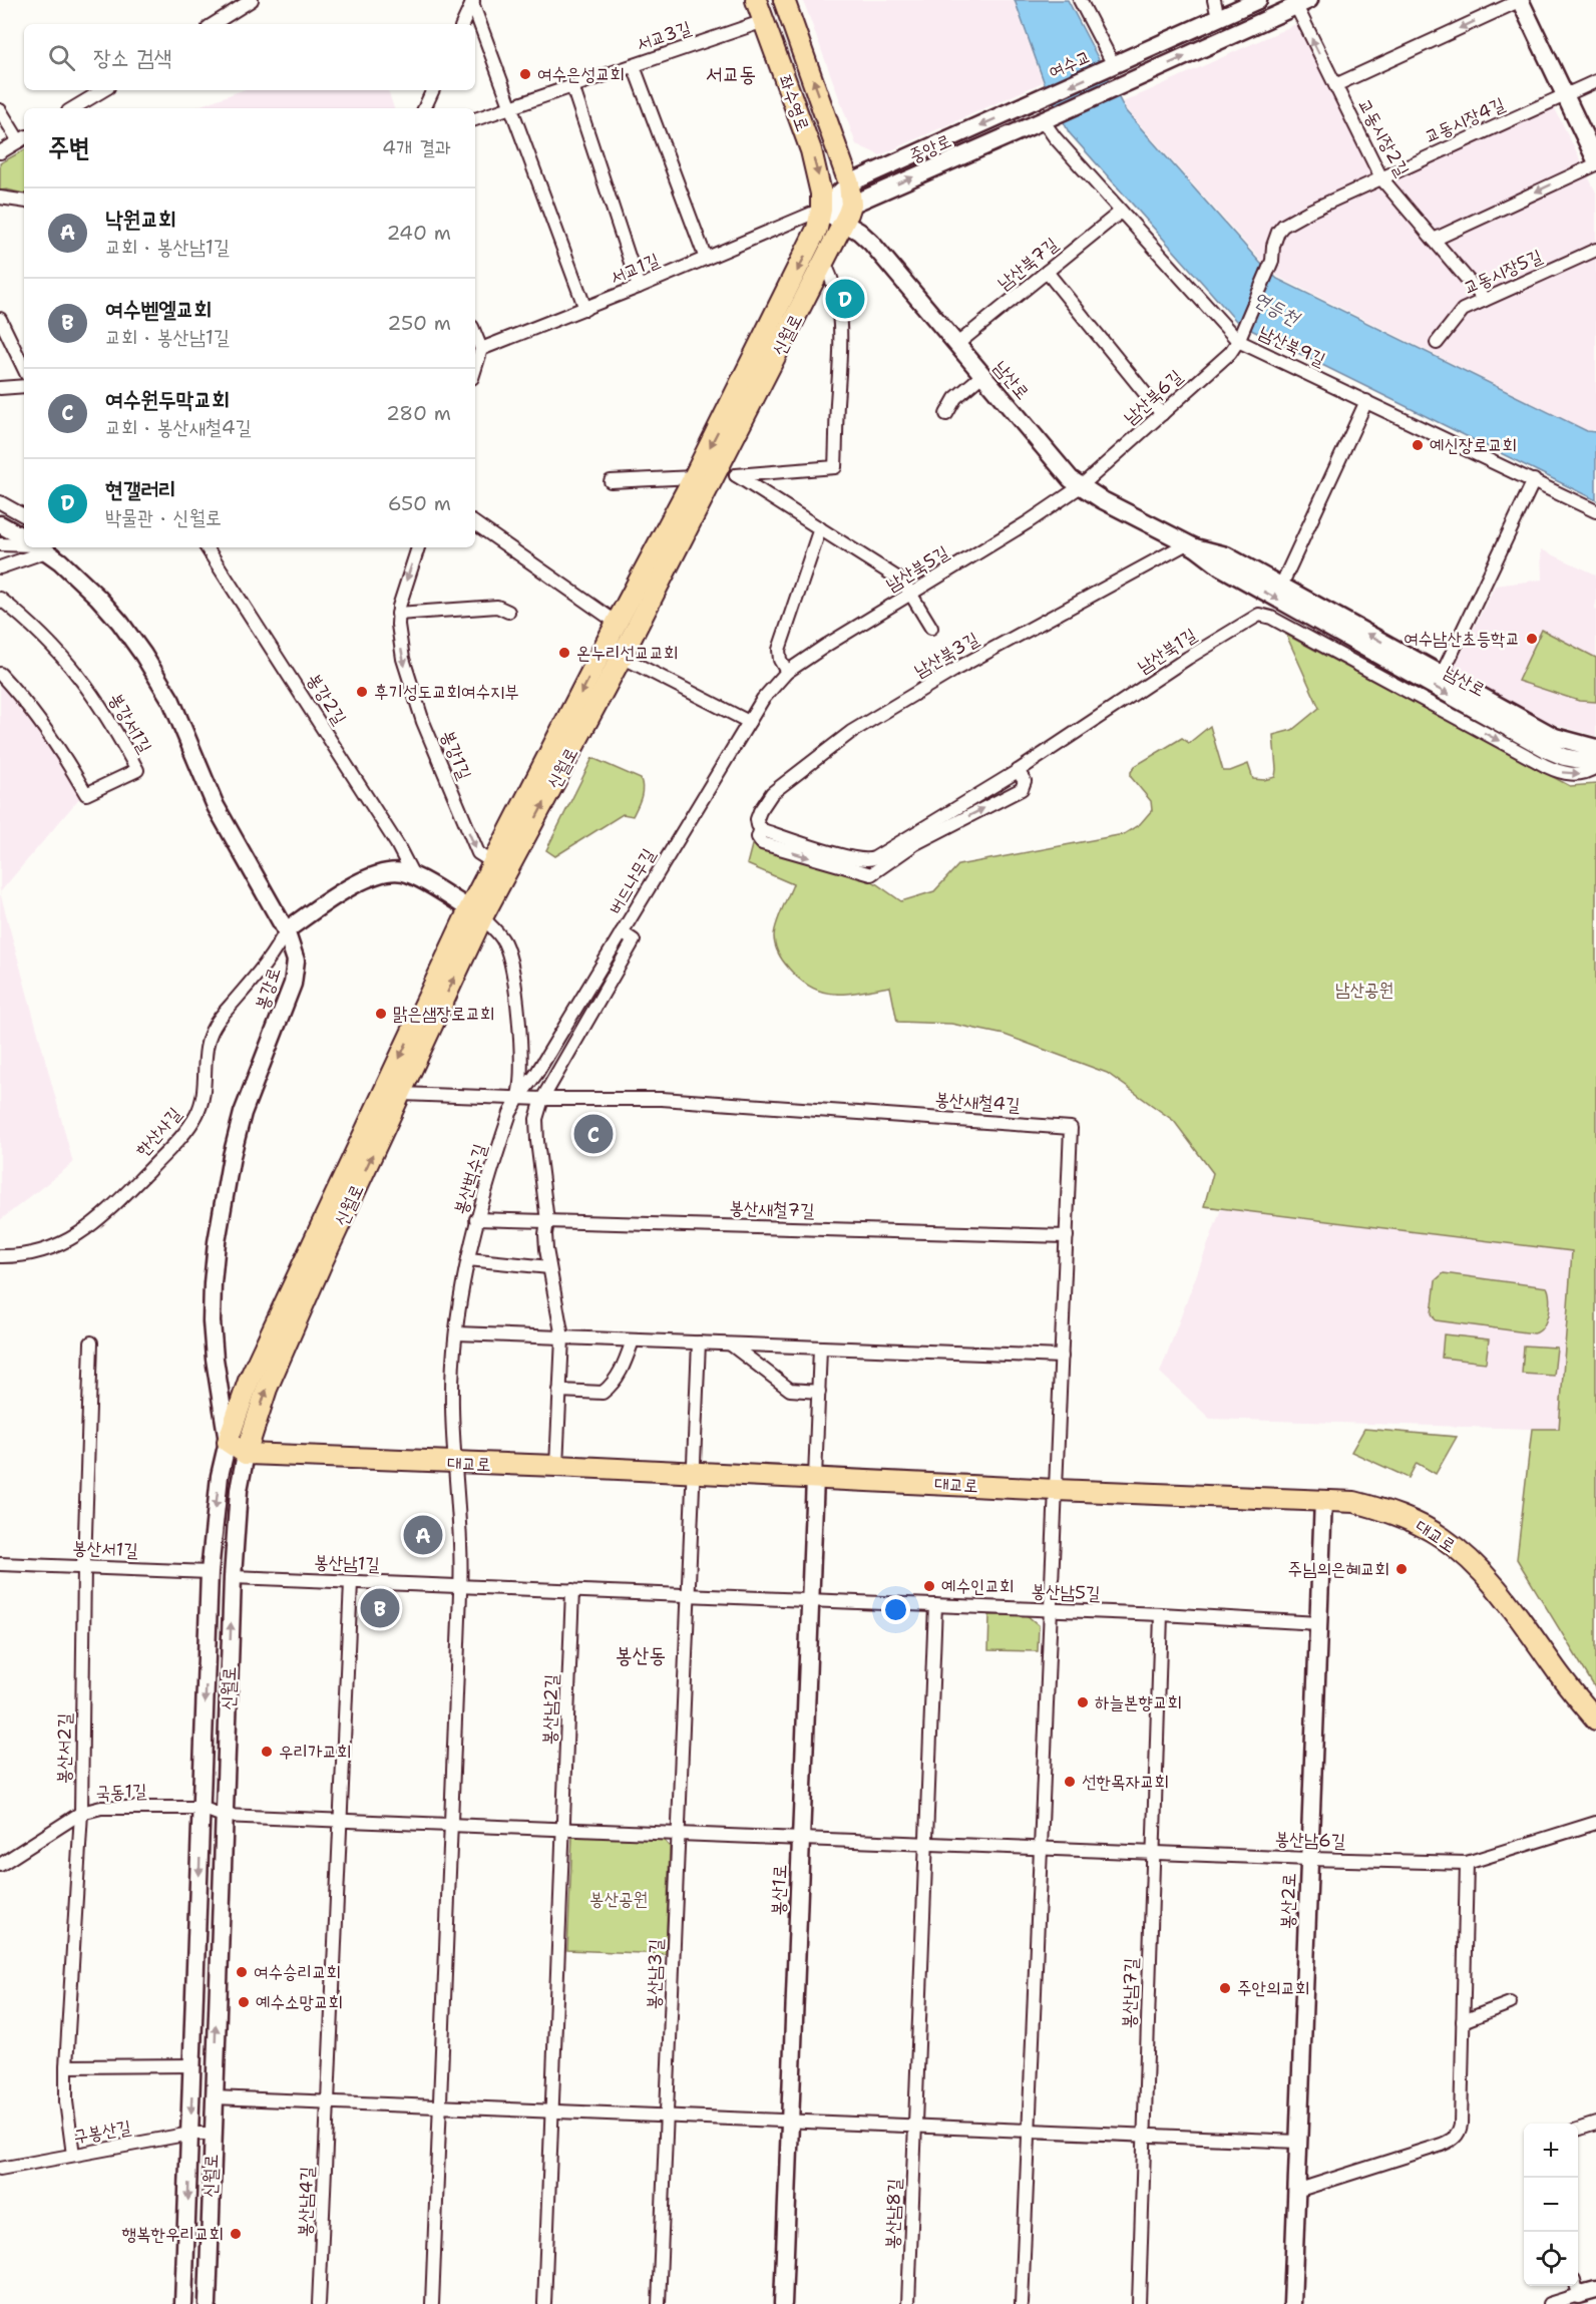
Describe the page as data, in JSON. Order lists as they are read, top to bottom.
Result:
{
  "streets": {
    "main road": ["좌수영로", "신월로", "대교로"],
    "street": [
      "서교3길",
      "여수교",
      "교동시장4길",
      "교동시장2길",
      "중앙로",
      "남산북7길",
      "서교1길",
      "교동시장5길",
      "남산북9길",
      "남산로",
      "남산북6길",
      "남산북5길",
      "남산북1길",
      "남산북3길",
      "봉강2길",
      "봉강서1길",
      "봉강1길",
      "버드나무길",
      "봉강로",
      "봉산새철4길",
      "한산사길",
      "봉산벅수길",
      "봉산새철7길",
      "봉산서1길",
      "봉산남1길",
      "봉산남5길",
      "봉산남2길",
      "봉산서2길",
      "국동1길",
      "봉산남6길",
      "봉산1로",
      "봉산2로",
      "봉산남3길",
      "봉산남7길",
      "구봉산길",
      "봉산남4길",
      "봉산남8길"
    ]
  },
  "crossings": [
    ["서교3길", "좌수영로"],
    ["여수교", "좌수영로"],
    ["여수교", "중앙로"],
    ["여수교", "서교1길"],
    ["여수교", "신월로"],
    ["여수교", "남산로"],
    ["좌수영로", "중앙로"],
    ["좌수영로", "서교1길"],
    ["좌수영로", "신월로"],
    ["좌수영로", "남산로"],
    ["교동시장4길", "교동시장2길"],
    ["교동시장4길", "남산북6길"],
    ["교동시장2길", "교동시장5길"],
    ["중앙로", "서교1길"],
    ["중앙로", "신월로"],
    ["중앙로", "남산북9길"],
    ["중앙로", "남산로"],
    ["남산북7길", "남산북9길"],
    ["남산북7길", "남산로"],
    ["서교1길", "신월로"],
    ["서교1길", "남산로"],
    ["신월로", "남산로"],
    ["신월로", "봉강1길"],
    ["신월로", "봉강로"],
    ["신월로", "봉산새철4길"],
    ["신월로", "봉산벅수길"],
    ["신월로", "대교로"],
    ["신월로", "봉산서1길"],
    ["신월로", "봉산남1길"],
    ["신월로", "국동1길"],
    ["신월로", "구봉산길"],
    ["남산북9길", "남산북6길"],
    ["남산로", "남산북6길"],
    ["남산로", "남산북5길"],
    ["남산로", "남산북1길"],
    ["남산로", "남산북3길"],
    ["남산북6길", "남산북5길"],
    ["남산북5길", "버드나무길"],
    ["남산북1길", "남산북3길"],
    ["버드나무길", "봉산새철4길"],
    ["버드나무길", "봉산벅수길"],
    ["봉강로", "한산사길"],
    ["봉산새철4길", "봉산벅수길"],
    ["봉산새철4길", "봉산새철7길"],
    ["봉산새철4길", "대교로"],
    ["봉산새철4길", "봉산남5길"],
    ["봉산벅수길", "봉산새철7길"],
    ["봉산벅수길", "대교로"],
    ["대교로", "봉산1로"],
    ["대교로", "봉산2로"],
    ["봉산서1길", "봉산서2길"],
    ["봉산남1길", "봉산남5길"],
    ["봉산남1길", "봉산남2길"],
    ["봉산남1길", "봉산1로"],
    ["봉산남5길", "봉산1로"],
    ["봉산남5길", "봉산2로"],
    ["봉산서2길", "국동1길"],
    ["봉산서2길", "구봉산길"],
    ["봉산남6길", "봉산1로"],
    ["봉산남6길", "봉산2로"],
    ["봉산남6길", "봉산남7길"]
  ],
  "one_way": [
    "여수교",
    "중앙로",
    "남산북1길",
    "봉강1길"
  ],
  "districts": ["서교동", "봉산동"],
  "water": ["연등천"],
  "parks": ["남산공원", "봉산공원"],
  "places": [
    "여수은성교회",
    "예신장로교회",
    "여수남산초등학교",
    "온누리선교교회",
    "후기성도교회여수지부",
    "맑은샘장로교회",
    "주님의은혜교회",
    "예수인교회",
    "하늘본향교회",
    "우리가교회",
    "선한목자교회",
    "여수승리교회",
    "주안의교회",
    "예수소망교회",
    "행복한우리교회"
  ],
  "page": {
    "search": "장소 검색",
    "heading": ["주변", "4개 결과"],
    "list": [
      {
        "mark": "A",
        "name": "낙원교회",
        "note": "교회 · 봉산남1길",
        "value": "240 m"
      },
      {
        "mark": "B",
        "name": "여수벧엘교회",
        "note": "교회 · 봉산남1길",
        "value": "250 m"
      },
      {
        "mark": "C",
        "name": "여수원두막교회",
        "note": "교회 · 봉산새철4길",
        "value": "280 m"
      },
      {
        "mark": "D",
        "name": "현갤러리",
        "note": "박물관 · 신월로",
        "value": "650 m"
      }
    ],
    "pins": [
      "D",
      "C",
      "A",
      "B"
    ],
    "map_buttons": ["+", "−"]
  }
}
